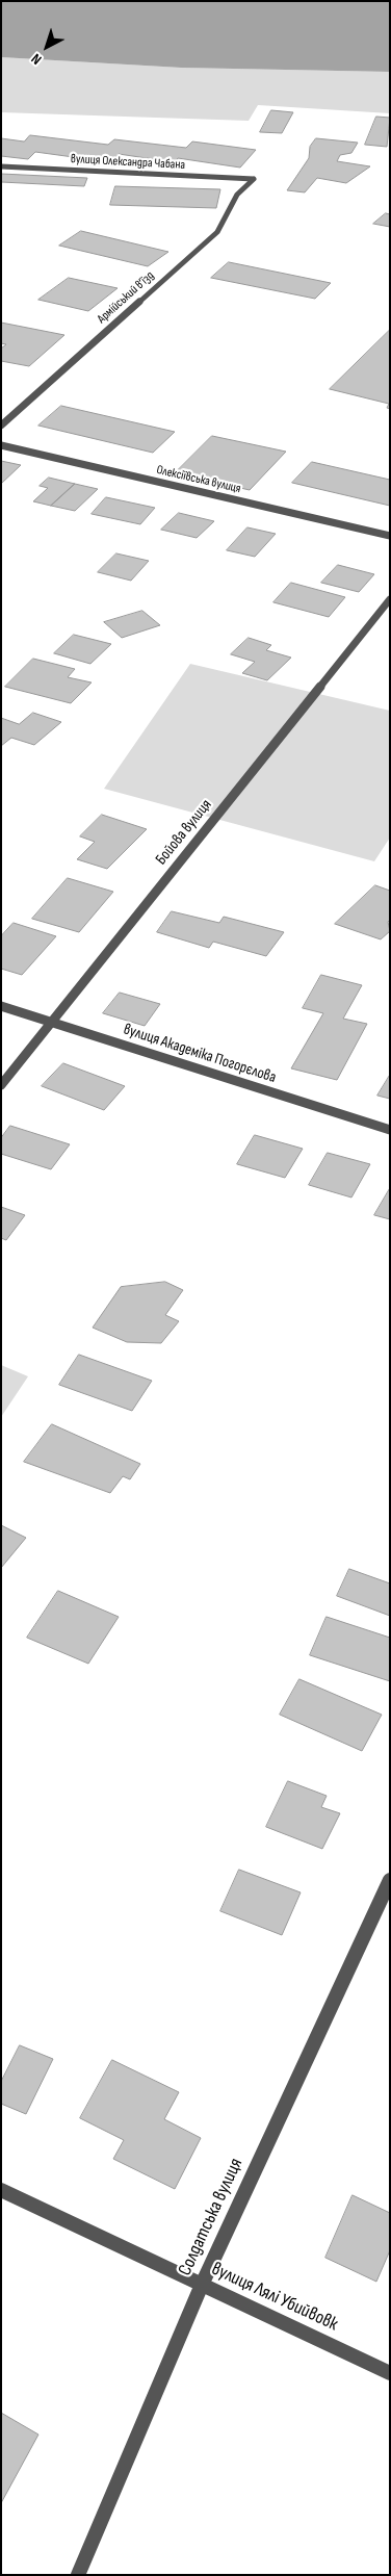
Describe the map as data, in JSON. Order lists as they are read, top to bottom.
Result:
{
  "streets": {
    "street": [
      "вулиця Олександра Чабана",
      "Армійський в’їзд",
      "Олексіївська вулиця",
      "Бойова вулиця",
      "вулиця Академіка Погорєлова",
      "Солдатська вулиця",
      "вулиця Лялі Убийвовк"
    ]
  },
  "crossings": [
    ["вулиця Олександра Чабана", "Армійський в’їзд"],
    ["Бойова вулиця", "вулиця Академіка Погорєлова"],
    ["Солдатська вулиця", "вулиця Лялі Убийвовк"]
  ],
  "north": "bottom left"
}
